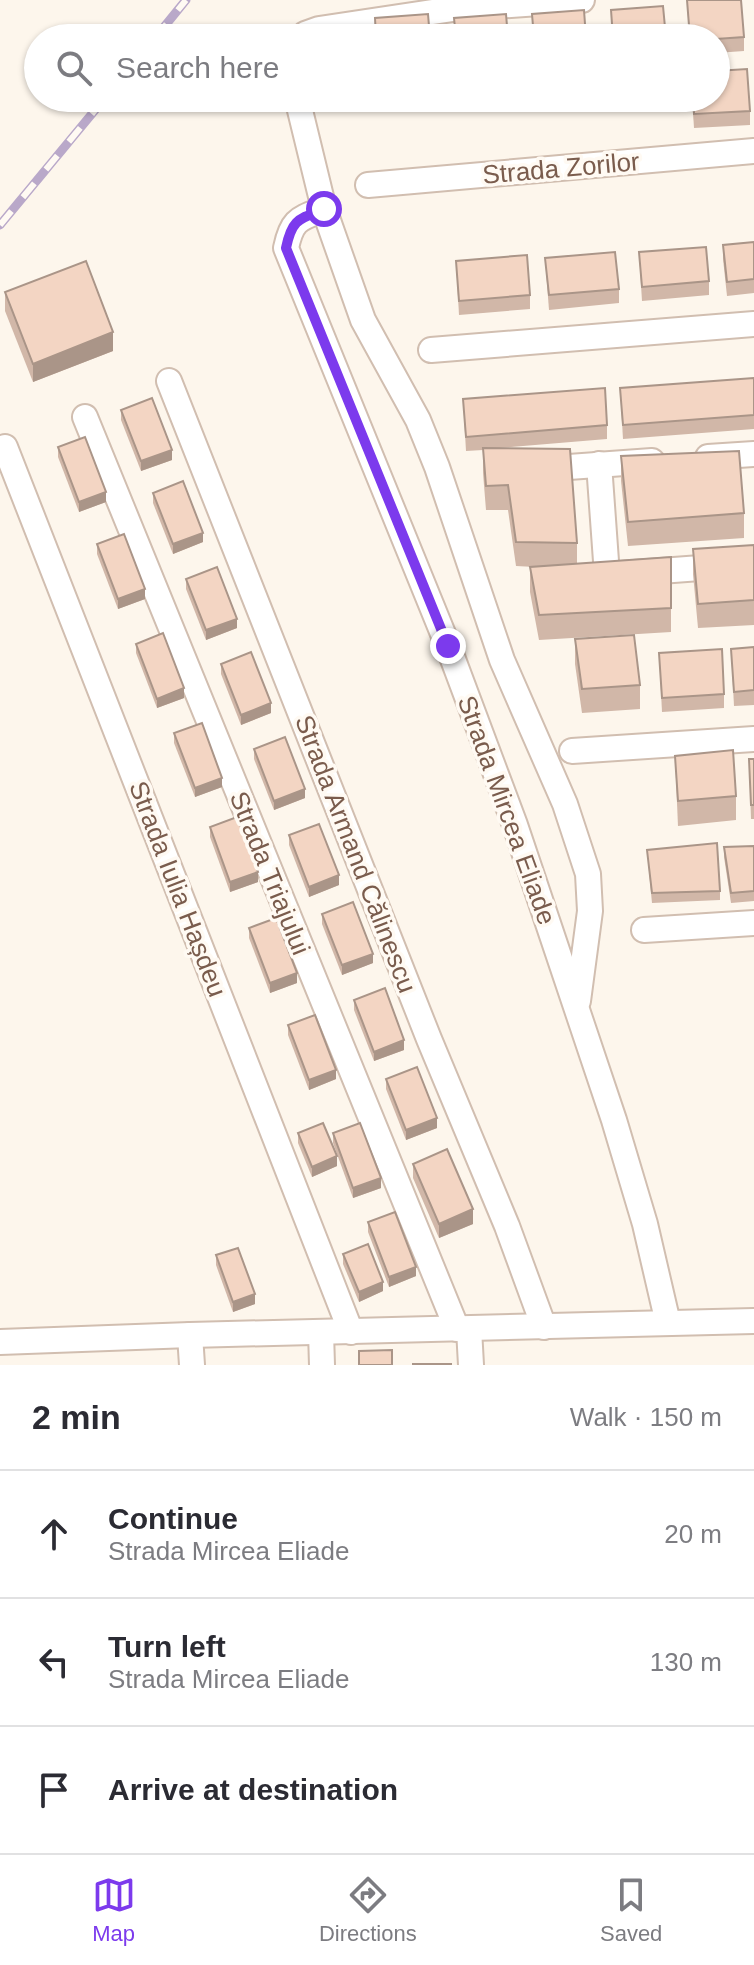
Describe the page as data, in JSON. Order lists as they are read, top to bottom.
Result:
{
  "streets": {
    "street": [
      "Strada Zorilor",
      "Strada Mircea Eliade",
      "Strada Armand Călinescu",
      "Strada Triajului",
      "Strada Iulia Hașdeu"
    ]
  },
  "page": {
    "search": "Search here",
    "heading": ["2 min", "Walk · 150 m"],
    "list": [
      ["Continue", "Strada Mircea Eliade", "20 m"],
      ["Turn left", "Strada Mircea Eliade", "130 m"],
      "Arrive at destination"
    ],
    "nav": ["Map", "Directions", "Saved"]
  }
}
